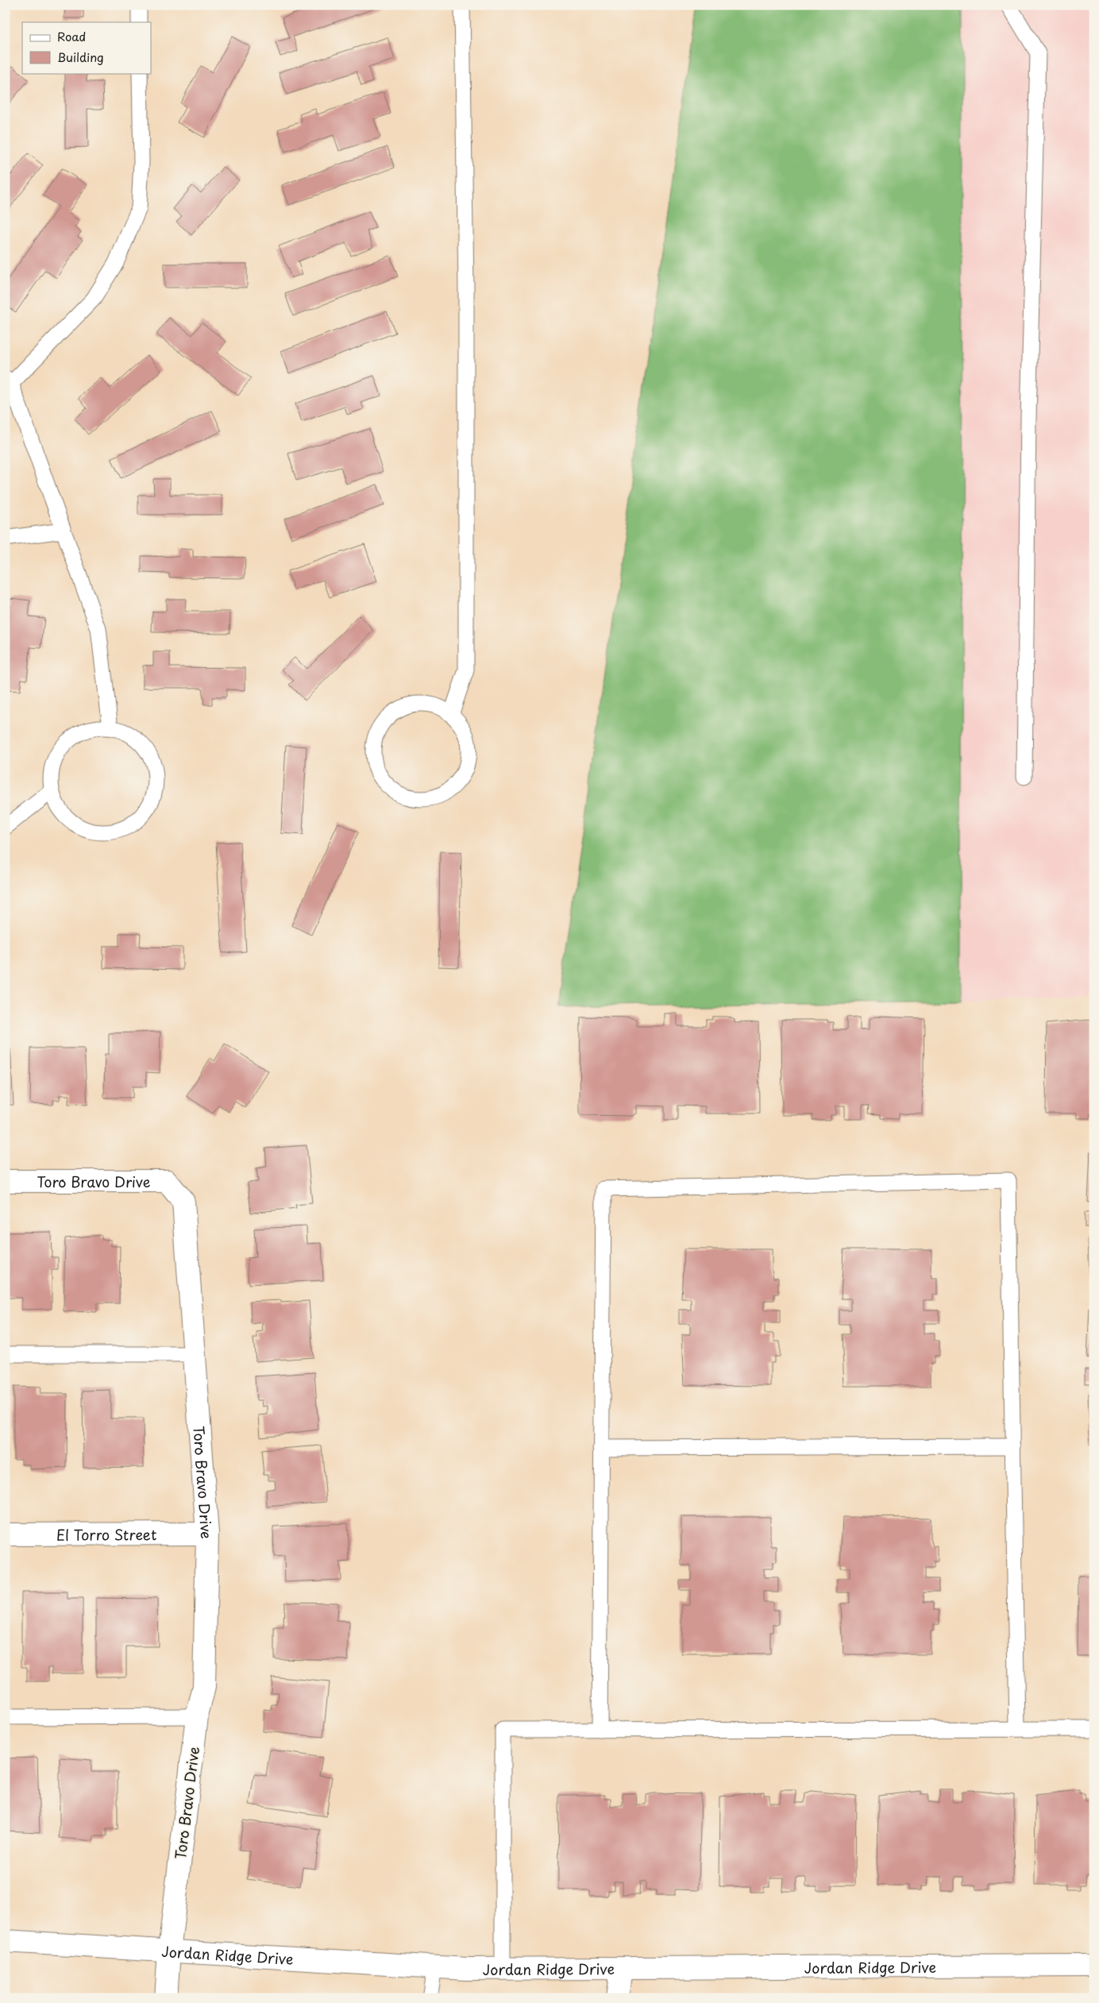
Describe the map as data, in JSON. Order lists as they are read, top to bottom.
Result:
{
  "streets": {
    "street": ["Toro Bravo Drive", "El Torro Street", "Jordan Ridge Drive"]
  },
  "crossings": [
    ["Toro Bravo Drive", "El Torro Street"],
    ["Toro Bravo Drive", "Jordan Ridge Drive"]
  ],
  "legend": ["Road", "Building"]
}
